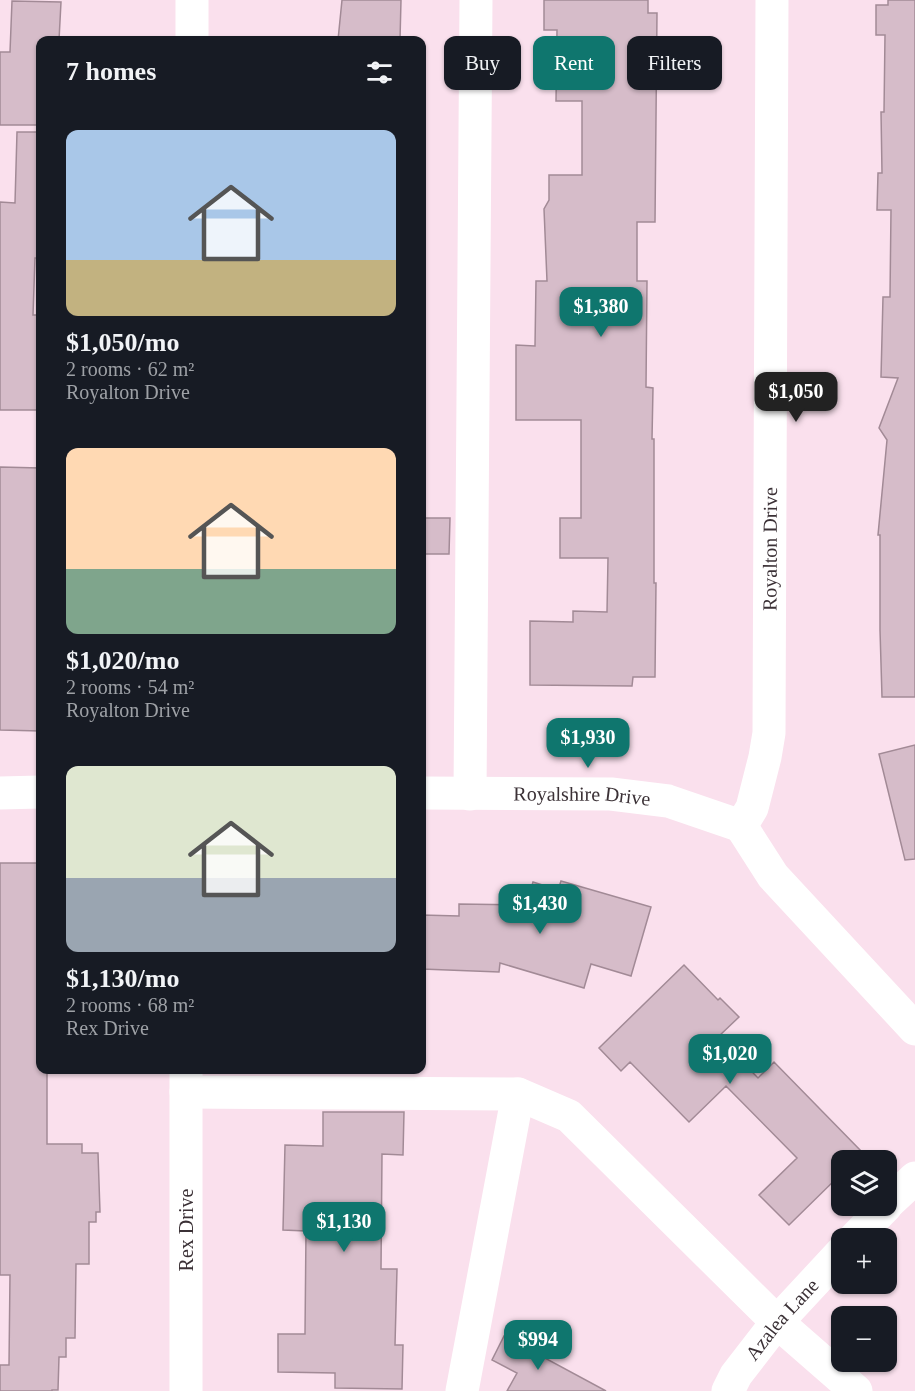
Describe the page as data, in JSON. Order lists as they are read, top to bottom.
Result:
{
  "streets": {
    "street": [
      "Royalton Drive",
      "Royalshire Drive",
      "Rex Drive",
      "Azalea Lane"
    ]
  },
  "crossings": [
    ["Royalton Drive", "Royalshire Drive"]
  ],
  "page": {
    "chip": ["Buy", "Rent", "Filters"],
    "heading": "7 homes",
    "list": [
      {
        "name": "$1,050/mo",
        "note": "2 rooms · 62 m² · Royalton Drive"
      },
      {
        "name": "$1,020/mo",
        "note": "2 rooms · 54 m² · Royalton Drive"
      },
      {
        "name": "$1,130/mo",
        "note": "2 rooms · 68 m² · Rex Drive"
      }
    ],
    "price": [
      "$1,380",
      "$1,050",
      "$1,930",
      "$1,430",
      "$1,020",
      "$1,130",
      "$994"
    ],
    "map_buttons": ["+", "−"]
  }
}
